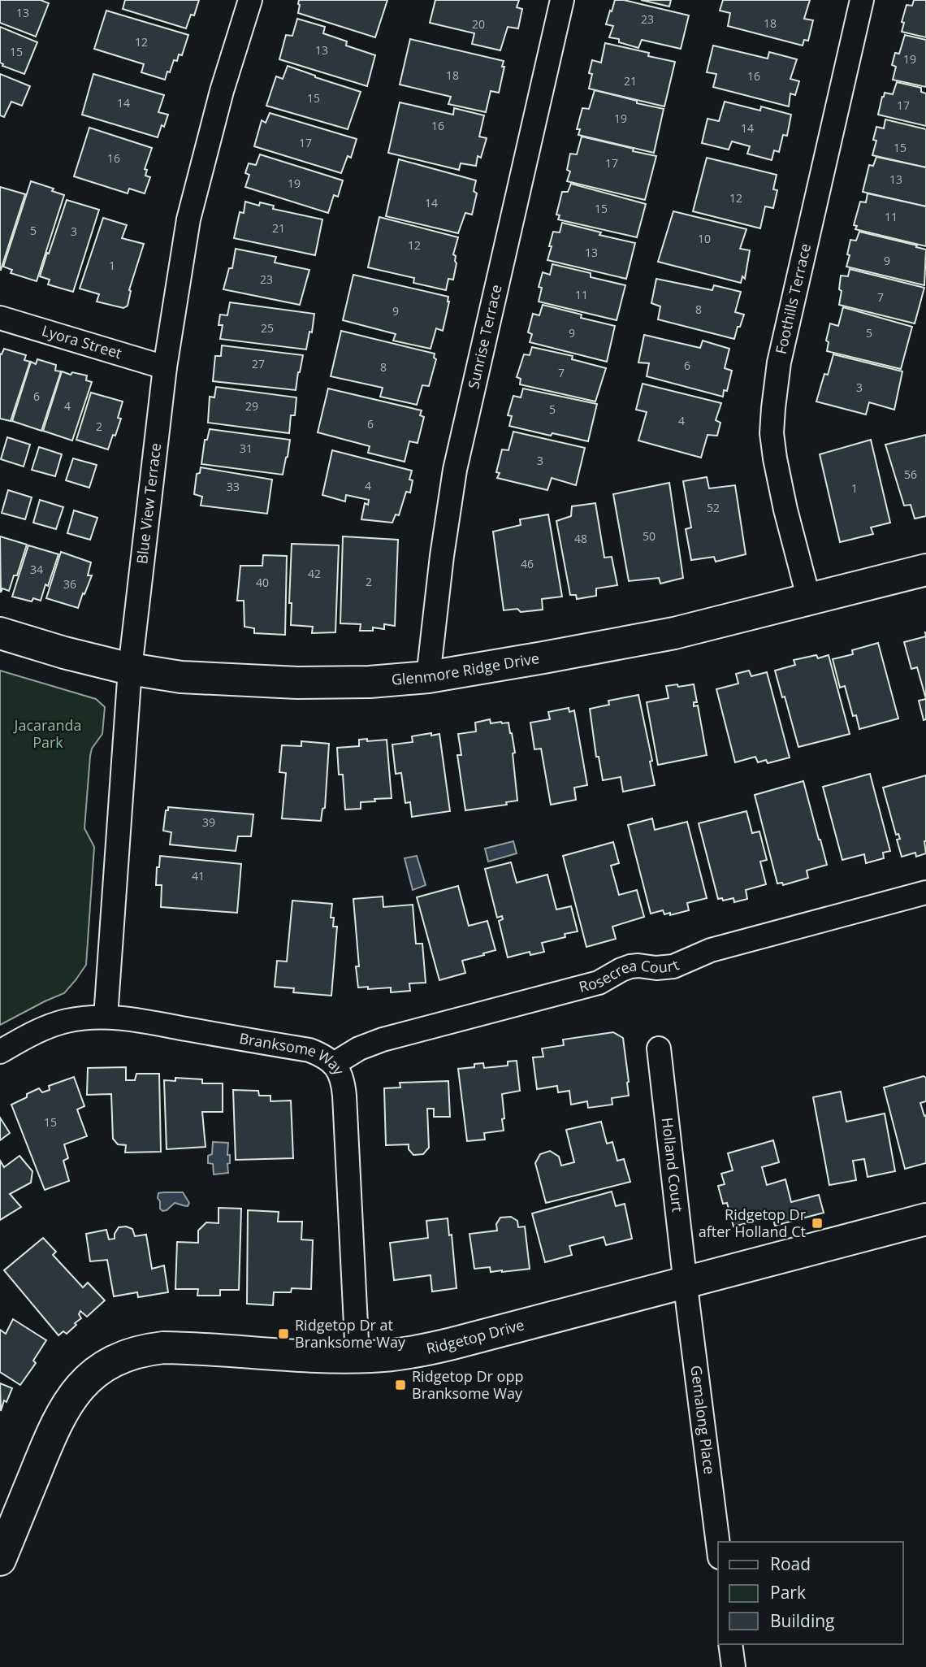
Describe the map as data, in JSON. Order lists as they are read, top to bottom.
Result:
{
  "streets": {
    "street": [
      "Foothills Terrace",
      "Sunrise Terrace",
      "Lyora Street",
      "Blue View Terrace",
      "Glenmore Ridge Drive",
      "Rosecrea Court",
      "Branksome Way",
      "Holland Court",
      "Ridgetop Drive",
      "Gemalong Place"
    ]
  },
  "crossings": [
    ["Foothills Terrace", "Glenmore Ridge Drive"],
    ["Sunrise Terrace", "Glenmore Ridge Drive"],
    ["Lyora Street", "Blue View Terrace"],
    ["Blue View Terrace", "Glenmore Ridge Drive"],
    ["Blue View Terrace", "Branksome Way"],
    ["Rosecrea Court", "Branksome Way"],
    ["Branksome Way", "Ridgetop Drive"],
    ["Holland Court", "Ridgetop Drive"],
    ["Holland Court", "Gemalong Place"],
    ["Ridgetop Drive", "Gemalong Place"]
  ],
  "parks": ["Jacaranda Park"],
  "places": {
    "transit": ["Ridgetop Dr after Holland Ct", "Ridgetop Dr at Branksome Way", "Ridgetop Dr opp Branksome Way"]
  },
  "house_numbers": [
    "13",
    "23",
    "18",
    "20",
    "12",
    "13",
    "15",
    "19",
    "18",
    "16",
    "21",
    "15",
    "14",
    "17",
    "19",
    "16",
    "14",
    "17",
    "15",
    "16",
    "17",
    "13",
    "19",
    "12",
    "14",
    "15",
    "11",
    "21",
    "5",
    "3",
    "10",
    "12",
    "13",
    "9",
    "1",
    "23",
    "11",
    "7",
    "8",
    "9",
    "25",
    "9",
    "5",
    "27",
    "6",
    "8",
    "7",
    "3",
    "6",
    "4",
    "29",
    "5",
    "4",
    "6",
    "2",
    "31",
    "3",
    "56",
    "4",
    "33",
    "1",
    "52",
    "50",
    "48",
    "46",
    "34",
    "42",
    "2",
    "40",
    "36",
    "39",
    "41",
    "15"
  ],
  "legend": ["Road", "Park", "Building"]
}
